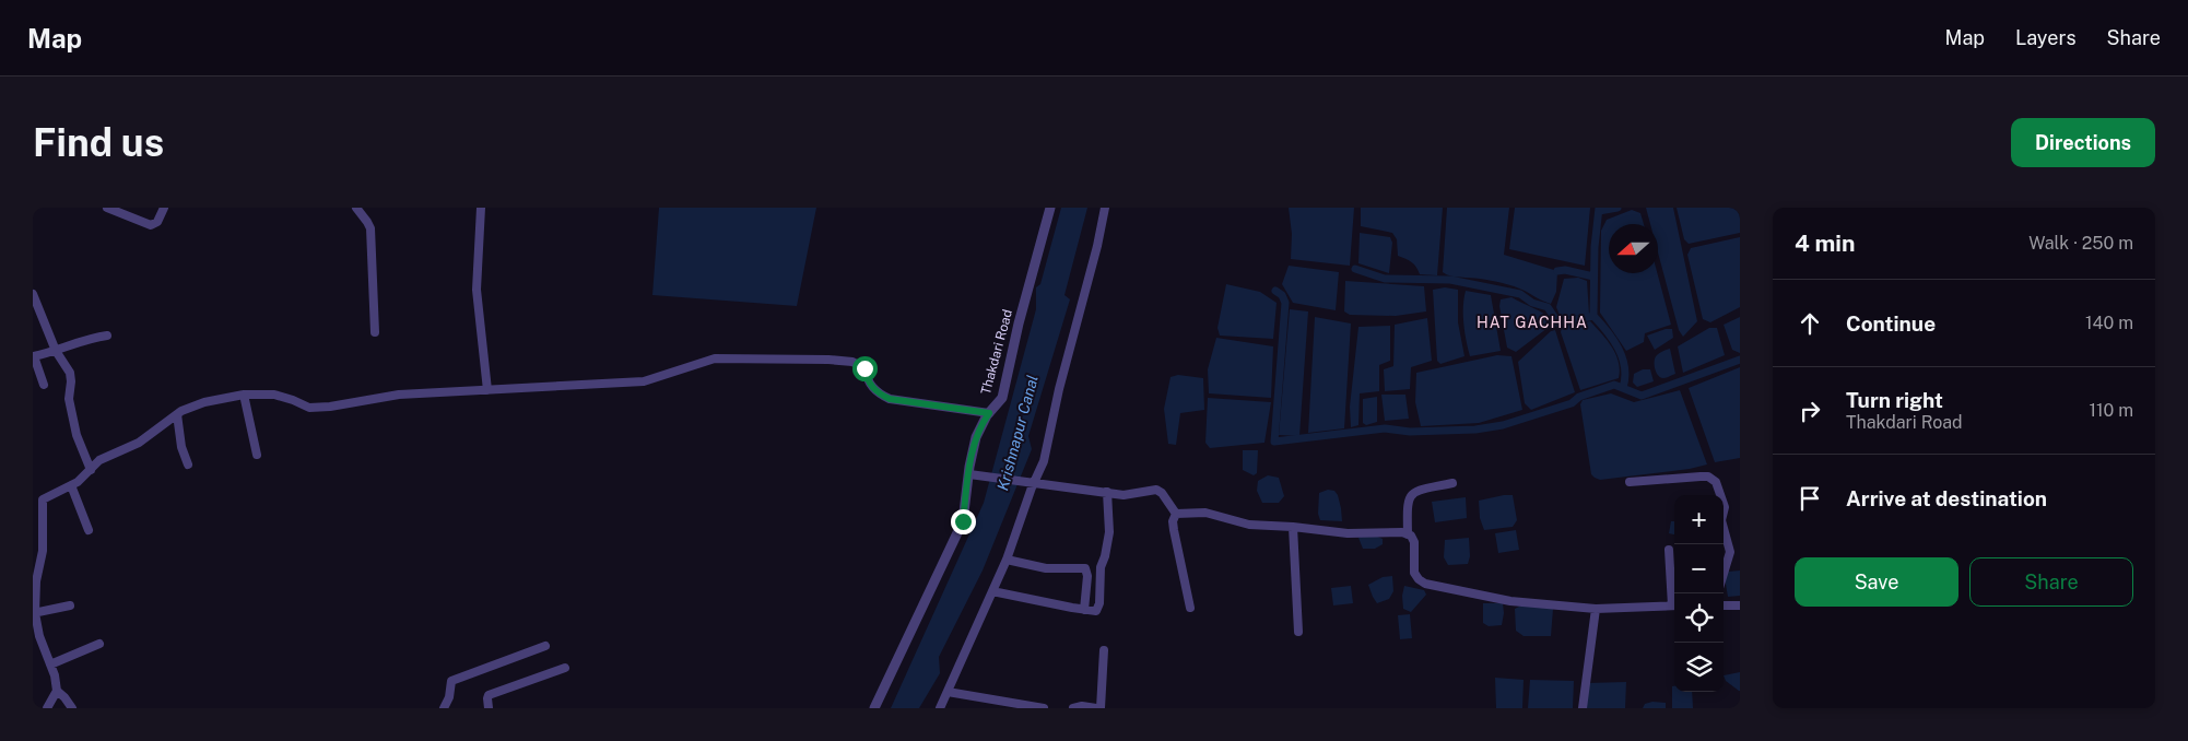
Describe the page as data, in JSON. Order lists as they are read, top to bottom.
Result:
{
  "streets": {
    "street": ["Thakdari Road"]
  },
  "districts": ["HAT GACHHA"],
  "water": ["Krishnapur Canal"],
  "north": "left",
  "page": {
    "header": "Map",
    "nav": ["Map", "Layers", "Share"],
    "buttons": [
      "Directions",
      ["Save", "Share"]
    ],
    "title": "Find us",
    "heading": ["4 min", "Walk · 250 m"],
    "list": [
      ["Continue", "140 m"],
      ["Turn right", "Thakdari Road", "110 m"],
      "Arrive at destination"
    ],
    "map_buttons": ["+", "−"]
  }
}
